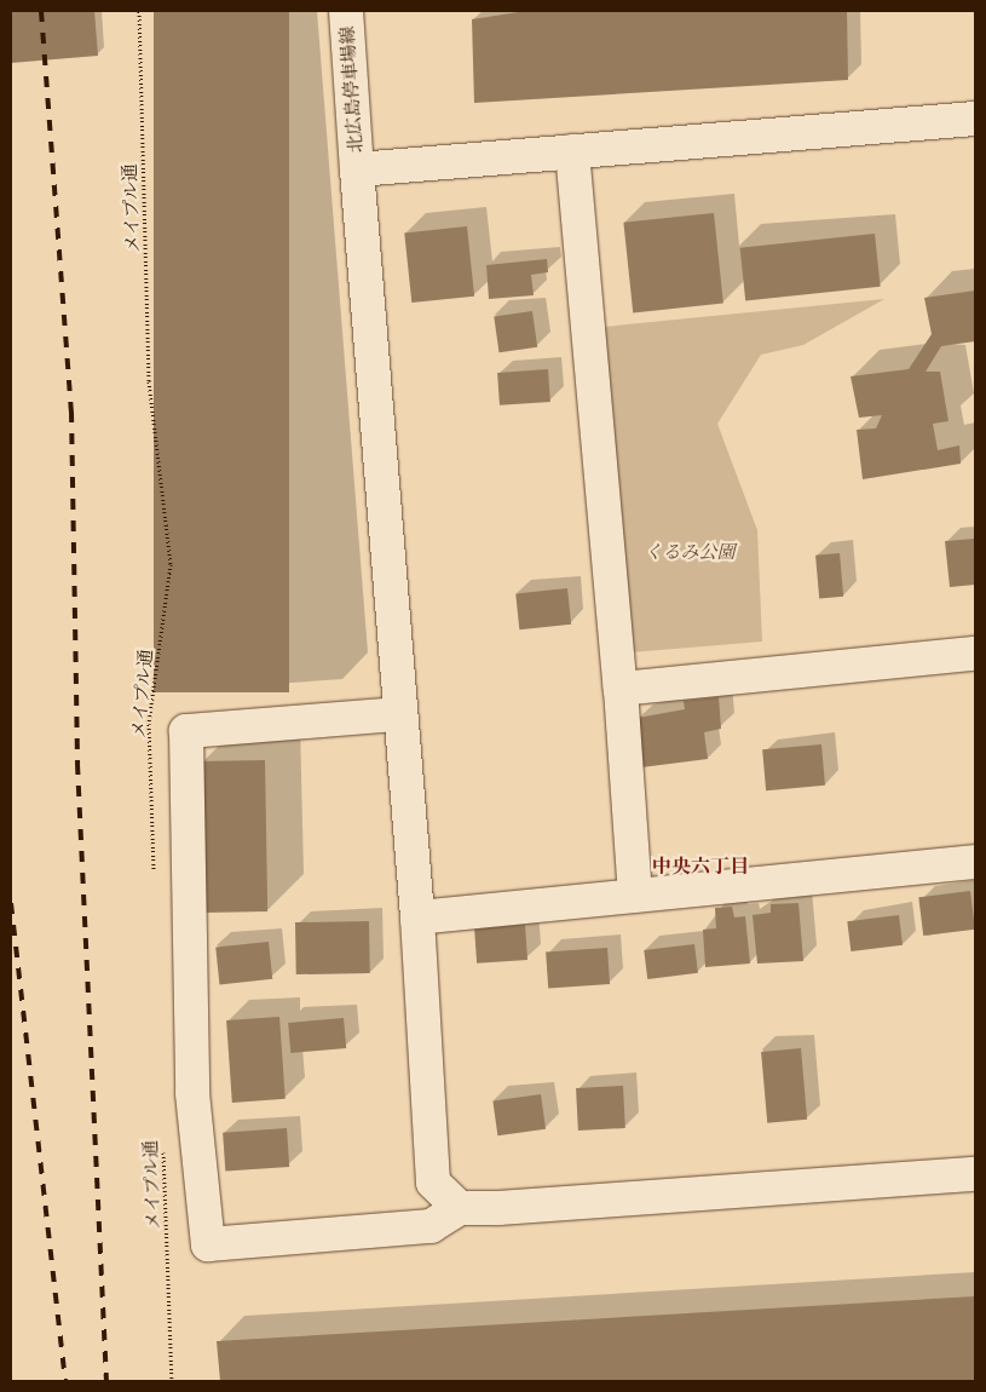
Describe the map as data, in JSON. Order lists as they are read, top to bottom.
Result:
{
  "streets": {
    "street": ["北広島停車場線"],
    "path": ["メイプル通"]
  },
  "districts": ["中央六丁目"],
  "parks": ["くるみ公園"]
}
